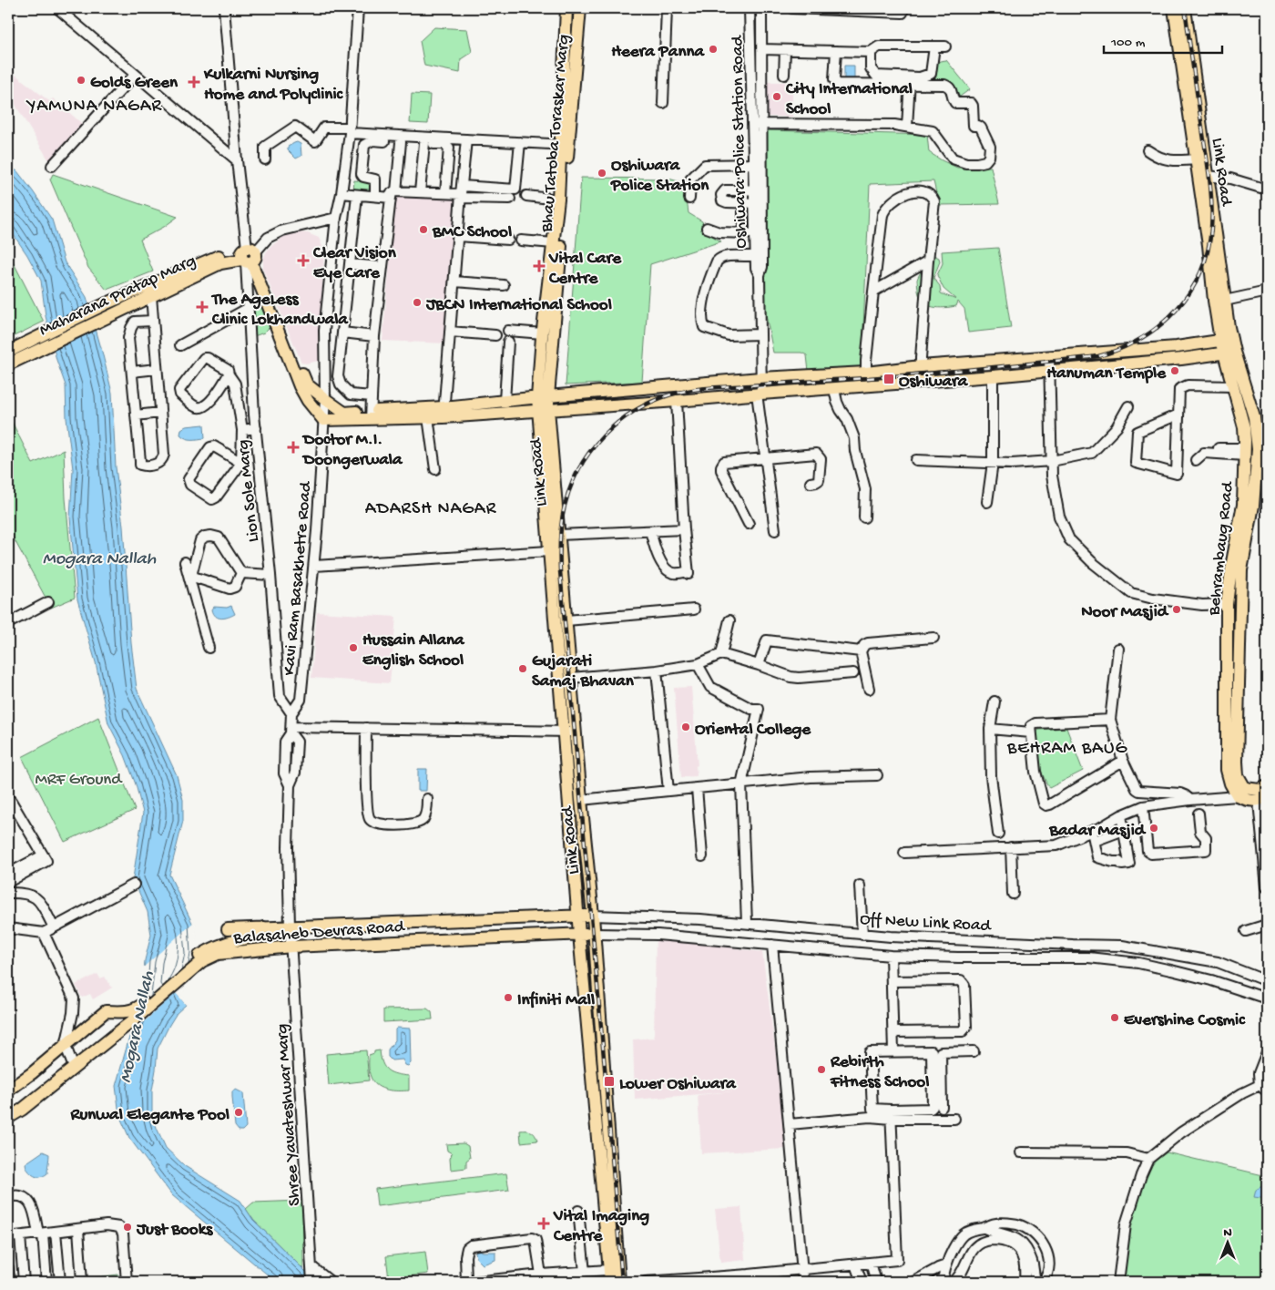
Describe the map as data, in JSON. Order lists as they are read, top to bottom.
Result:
{
  "streets": {
    "main road": [
      "Bhau Tatoba Toraskar Marg",
      "Link Road",
      "Maharana Pratap Marg",
      "Behrambaug Road",
      "Off New Link Road",
      "Balasaheb Devras Road"
    ],
    "street": [
      "Oshiwara Police Station Road",
      "Lion Sole Marg",
      "Kavi Ram Basakhetre Road",
      "Shree Yavateshwar Marg"
    ]
  },
  "crossings": [
    ["Bhau Tatoba Toraskar Marg", "Link Road"],
    ["Link Road", "Behrambaug Road"],
    ["Link Road", "Off New Link Road"],
    ["Link Road", "Balasaheb Devras Road"],
    ["Maharana Pratap Marg", "Lion Sole Marg"],
    ["Lion Sole Marg", "Kavi Ram Basakhetre Road"],
    ["Lion Sole Marg", "Shree Yavateshwar Marg"],
    ["Kavi Ram Basakhetre Road", "Shree Yavateshwar Marg"],
    ["Off New Link Road", "Balasaheb Devras Road"],
    ["Balasaheb Devras Road", "Shree Yavateshwar Marg"]
  ],
  "districts": ["YAMUNA NAGAR", "ADARSH NAGAR", "BEHRAM BAUG"],
  "water": ["Mogara Nallah"],
  "parks": ["MRF Ground"],
  "places": {
    "other": [
      "Heera Panna",
      "Golds Green",
      "City International School",
      "Oshiwara Police Station",
      "BMC School",
      "JBCN International School",
      "Hanuman Temple",
      "Noor Masjid",
      "Hussain Allana English School",
      "Gujarati Samaj Bhavan",
      "Oriental College",
      "Badar Masjid",
      "Infiniti Mall",
      "Evershine Cosmic",
      "Rebirth Fitness School",
      "Runwal Elegante Pool",
      "Just Books"
    ],
    "health": [
      "Kulkarni Nursing Home and Polyclinic",
      "Clear Vision Eye Care",
      "Vital Care Centre",
      "The AgeLess Clinic Lokhandwala",
      "Doctor M.I. Doongerwala",
      "Vital Imaging Centre"
    ],
    "transit": ["Oshiwara", "Lower Oshiwara"]
  },
  "scale_bar": "100 m",
  "north": "top"
}
